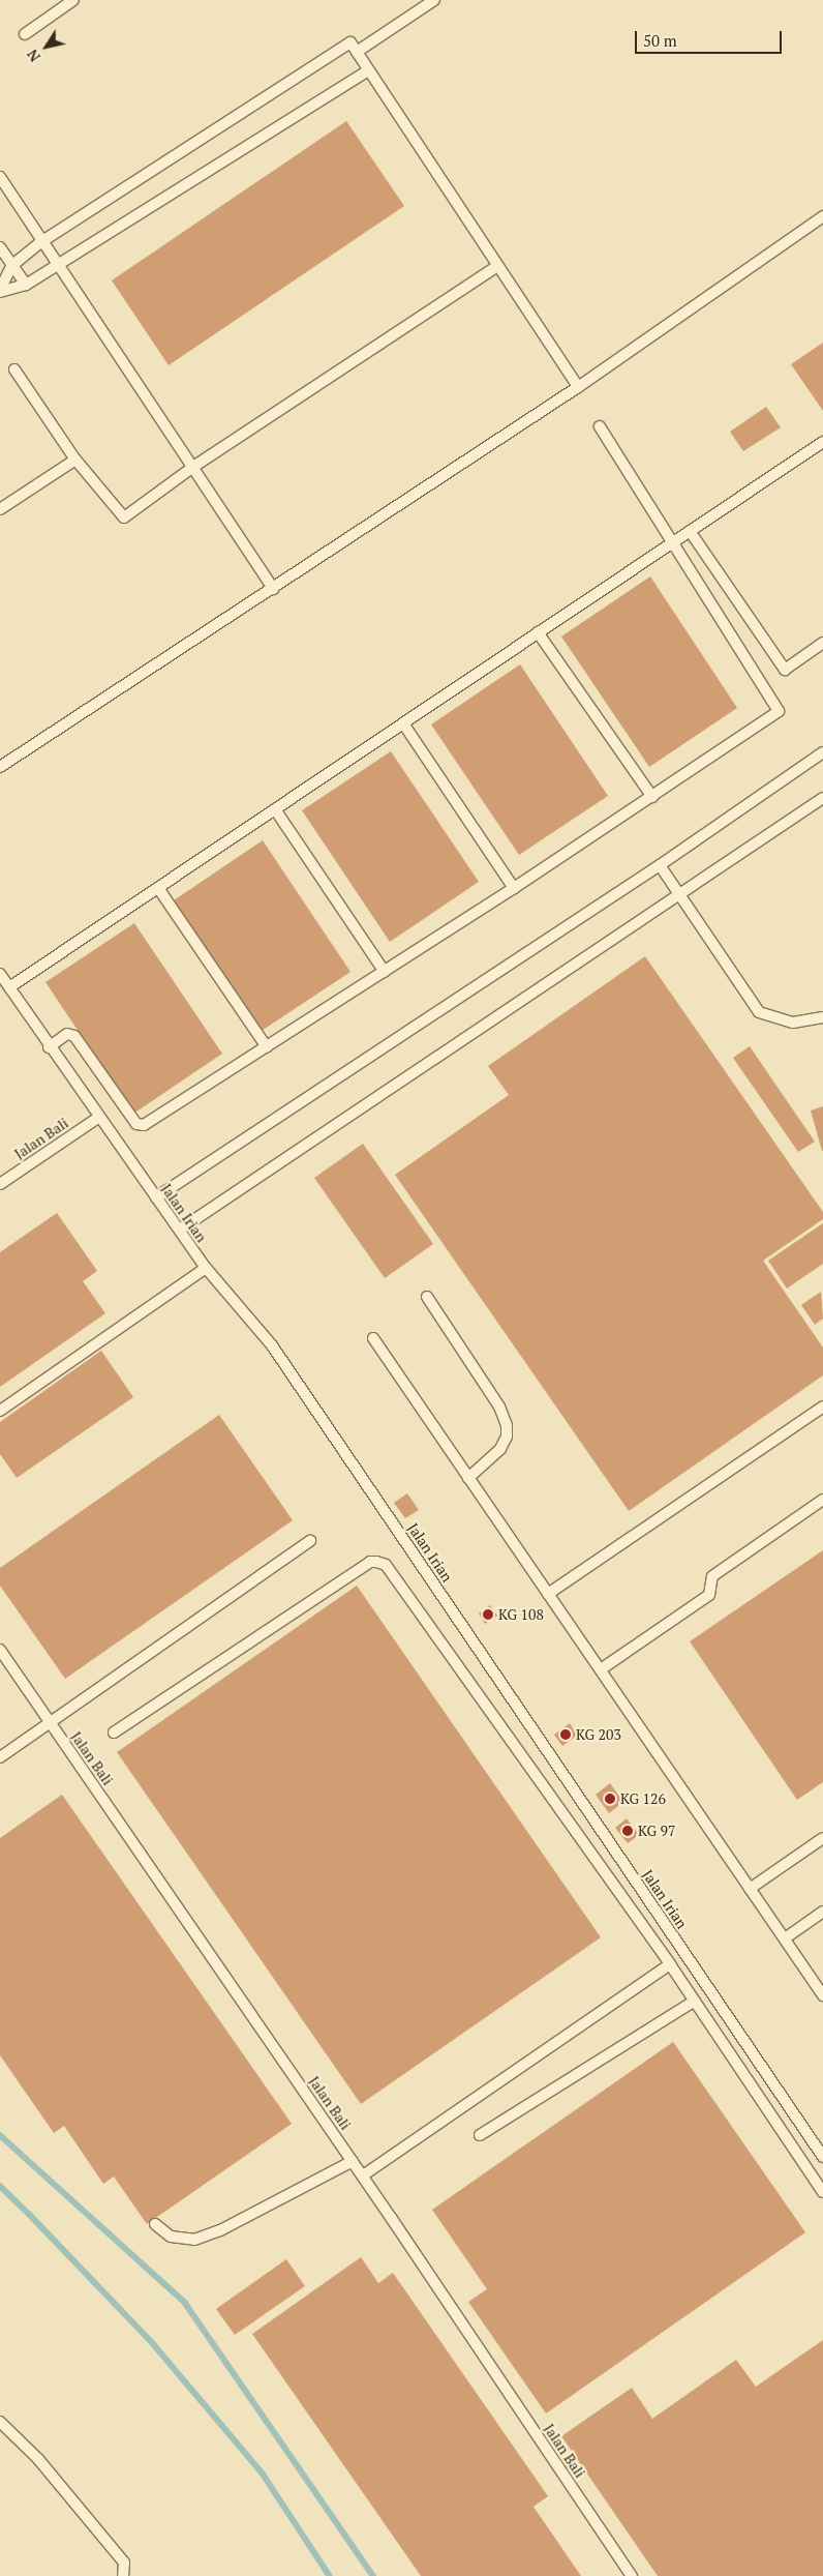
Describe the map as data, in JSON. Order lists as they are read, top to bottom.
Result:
{
  "streets": {
    "lane": ["Jalan Bali", "Jalan Irian"]
  },
  "crossings": [
    ["Jalan Bali", "Jalan Irian"]
  ],
  "places": [
    "KG 108",
    "KG 203",
    "KG 126",
    "KG 97"
  ],
  "scale_bar": "50 m",
  "north": "bottom left"
}
